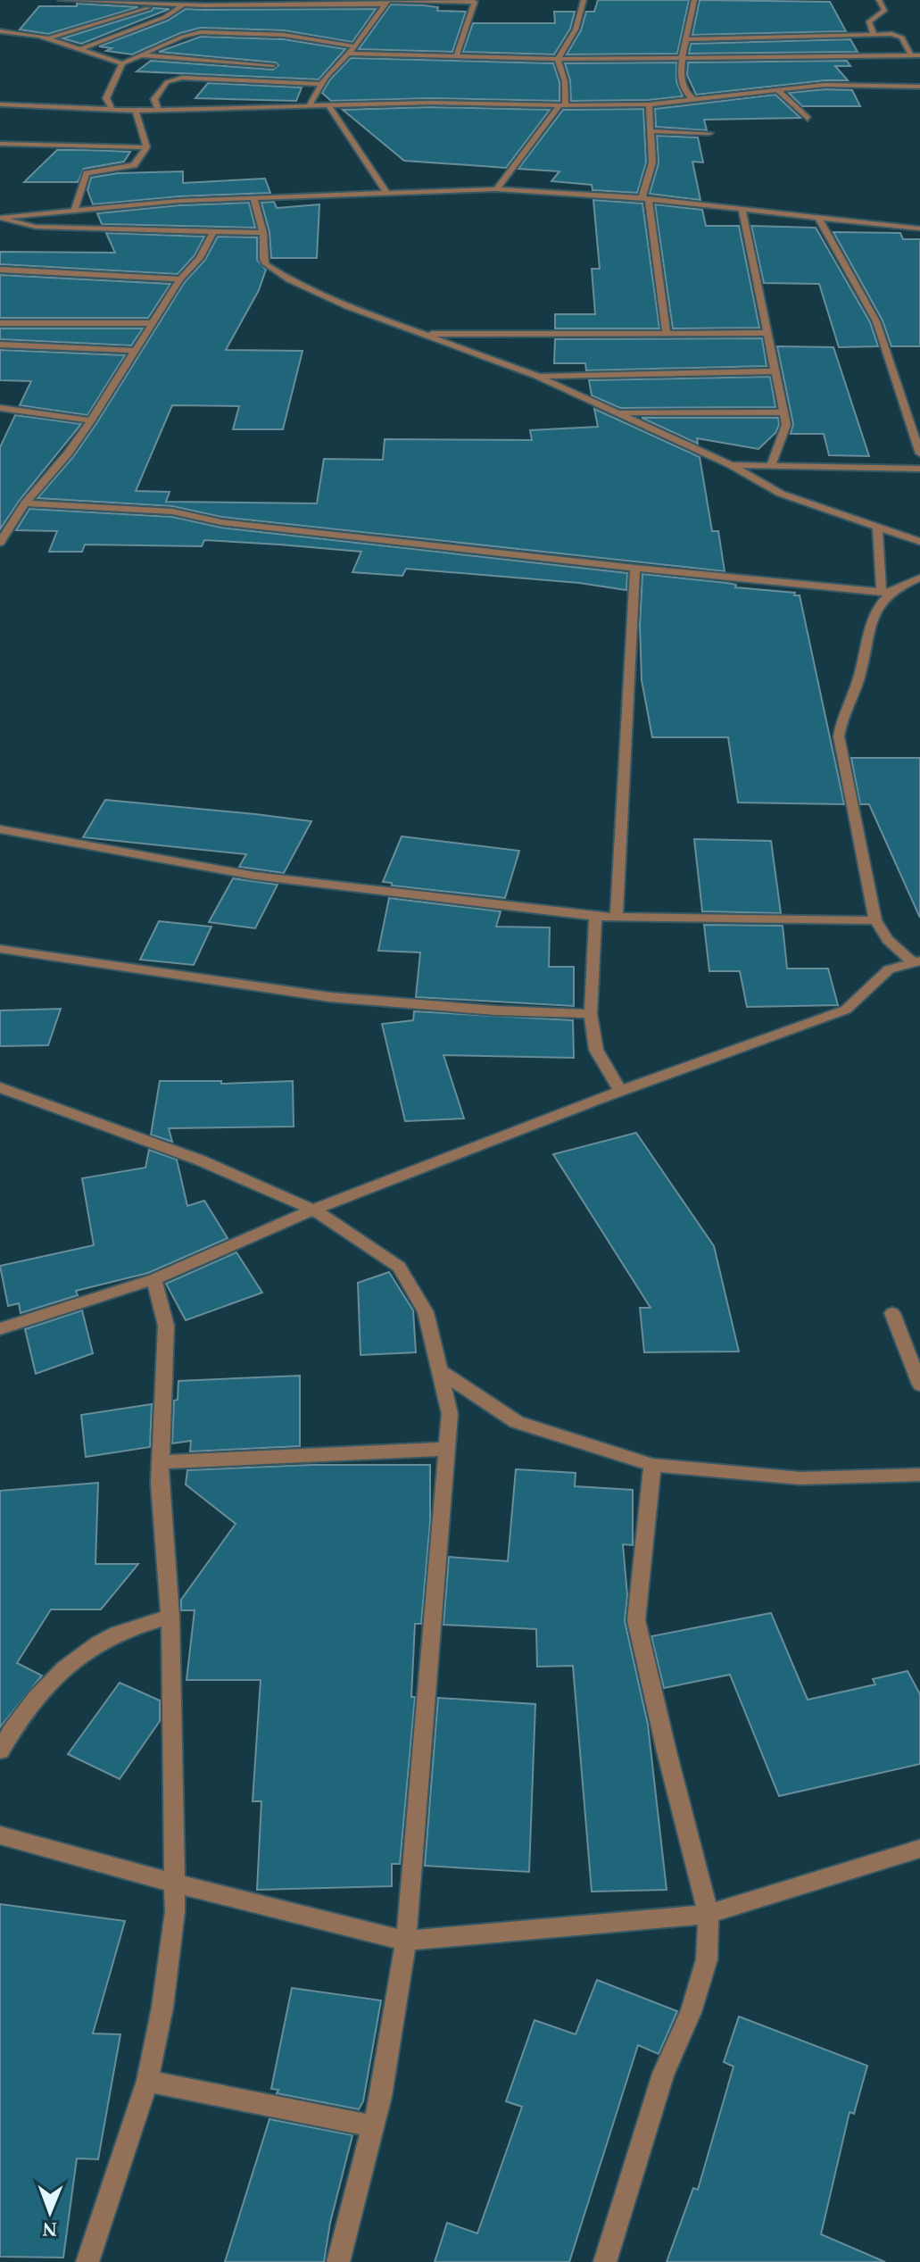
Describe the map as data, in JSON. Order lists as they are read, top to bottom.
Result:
{
  "north": "bottom"
}
